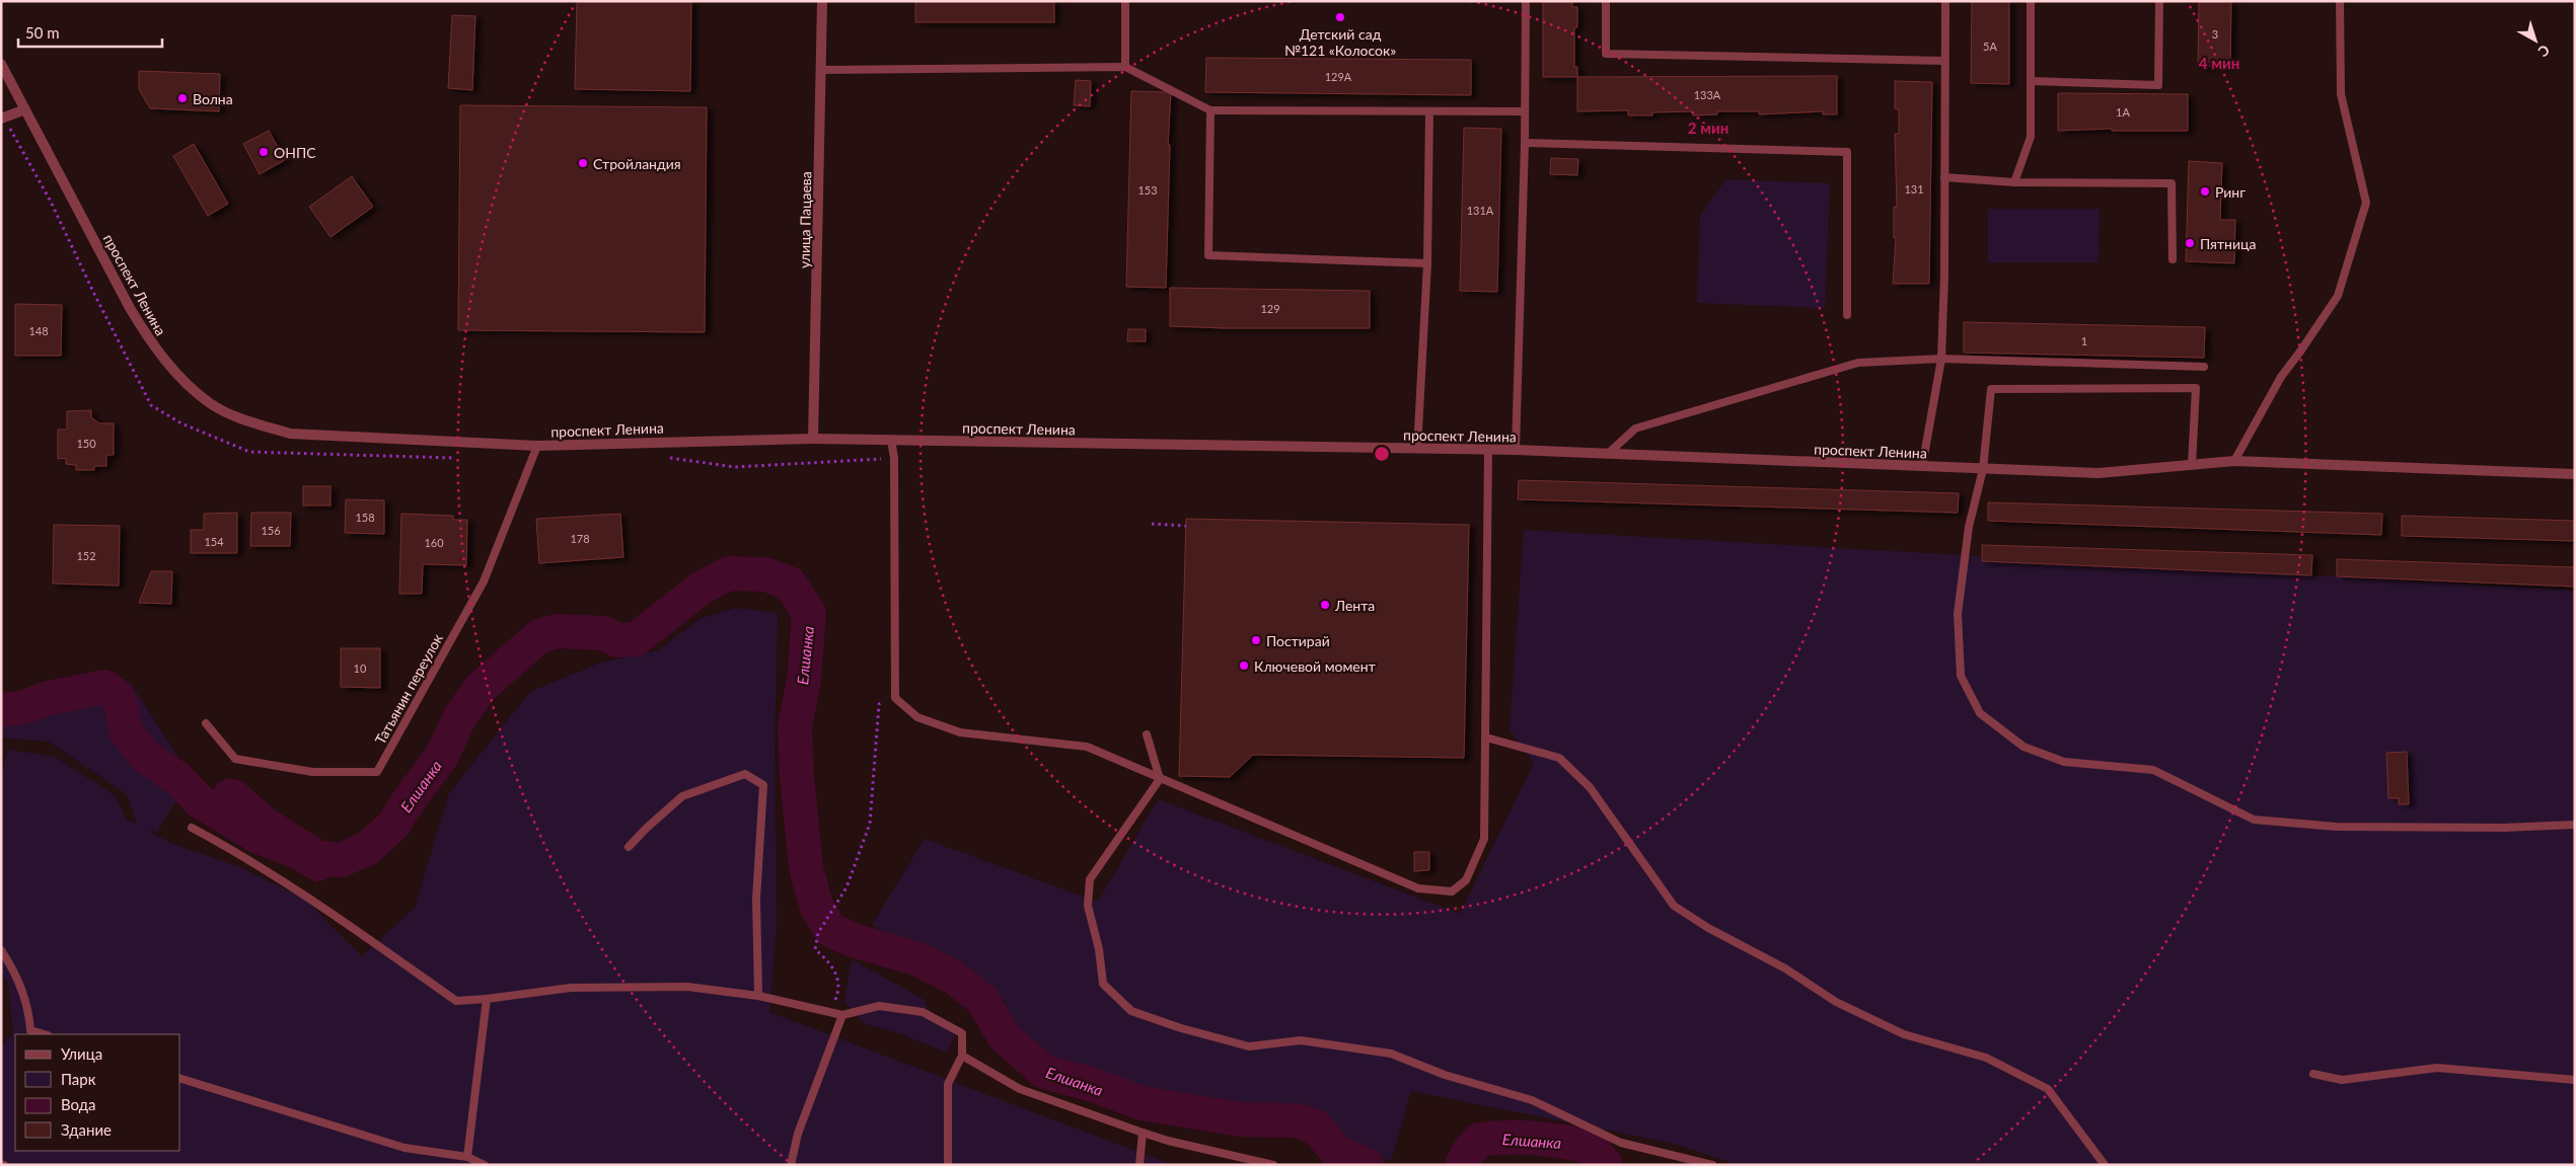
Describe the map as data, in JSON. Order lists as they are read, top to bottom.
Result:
{
  "streets": {
    "street": ["улица Пацаева", "проспект Ленина"],
    "lane": ["Татьянин переулок"]
  },
  "crossings": [
    ["улица Пацаева", "проспект Ленина"],
    ["проспект Ленина", "Татьянин переулок"]
  ],
  "water": ["Елшанка"],
  "places": [
    "Детский сад №121 «Колосок»",
    "Волна",
    "ОНПС",
    "Стройландия",
    "Ринг",
    "Пятница",
    "Лента",
    "Постирай",
    "Ключевой момент"
  ],
  "house_numbers": [
    "3",
    "5А",
    "129А",
    "133А",
    "1А",
    "131",
    "153",
    "131А",
    "129",
    "148",
    "1",
    "150",
    "158",
    "156",
    "178",
    "154",
    "160",
    "152",
    "10"
  ],
  "legend": [
    "Улица",
    "Парк",
    "Вода",
    "Здание"
  ],
  "scale_bar": "50 m",
  "north": "bottom right",
  "rings": ["4 мин", "2 мин"]
}
